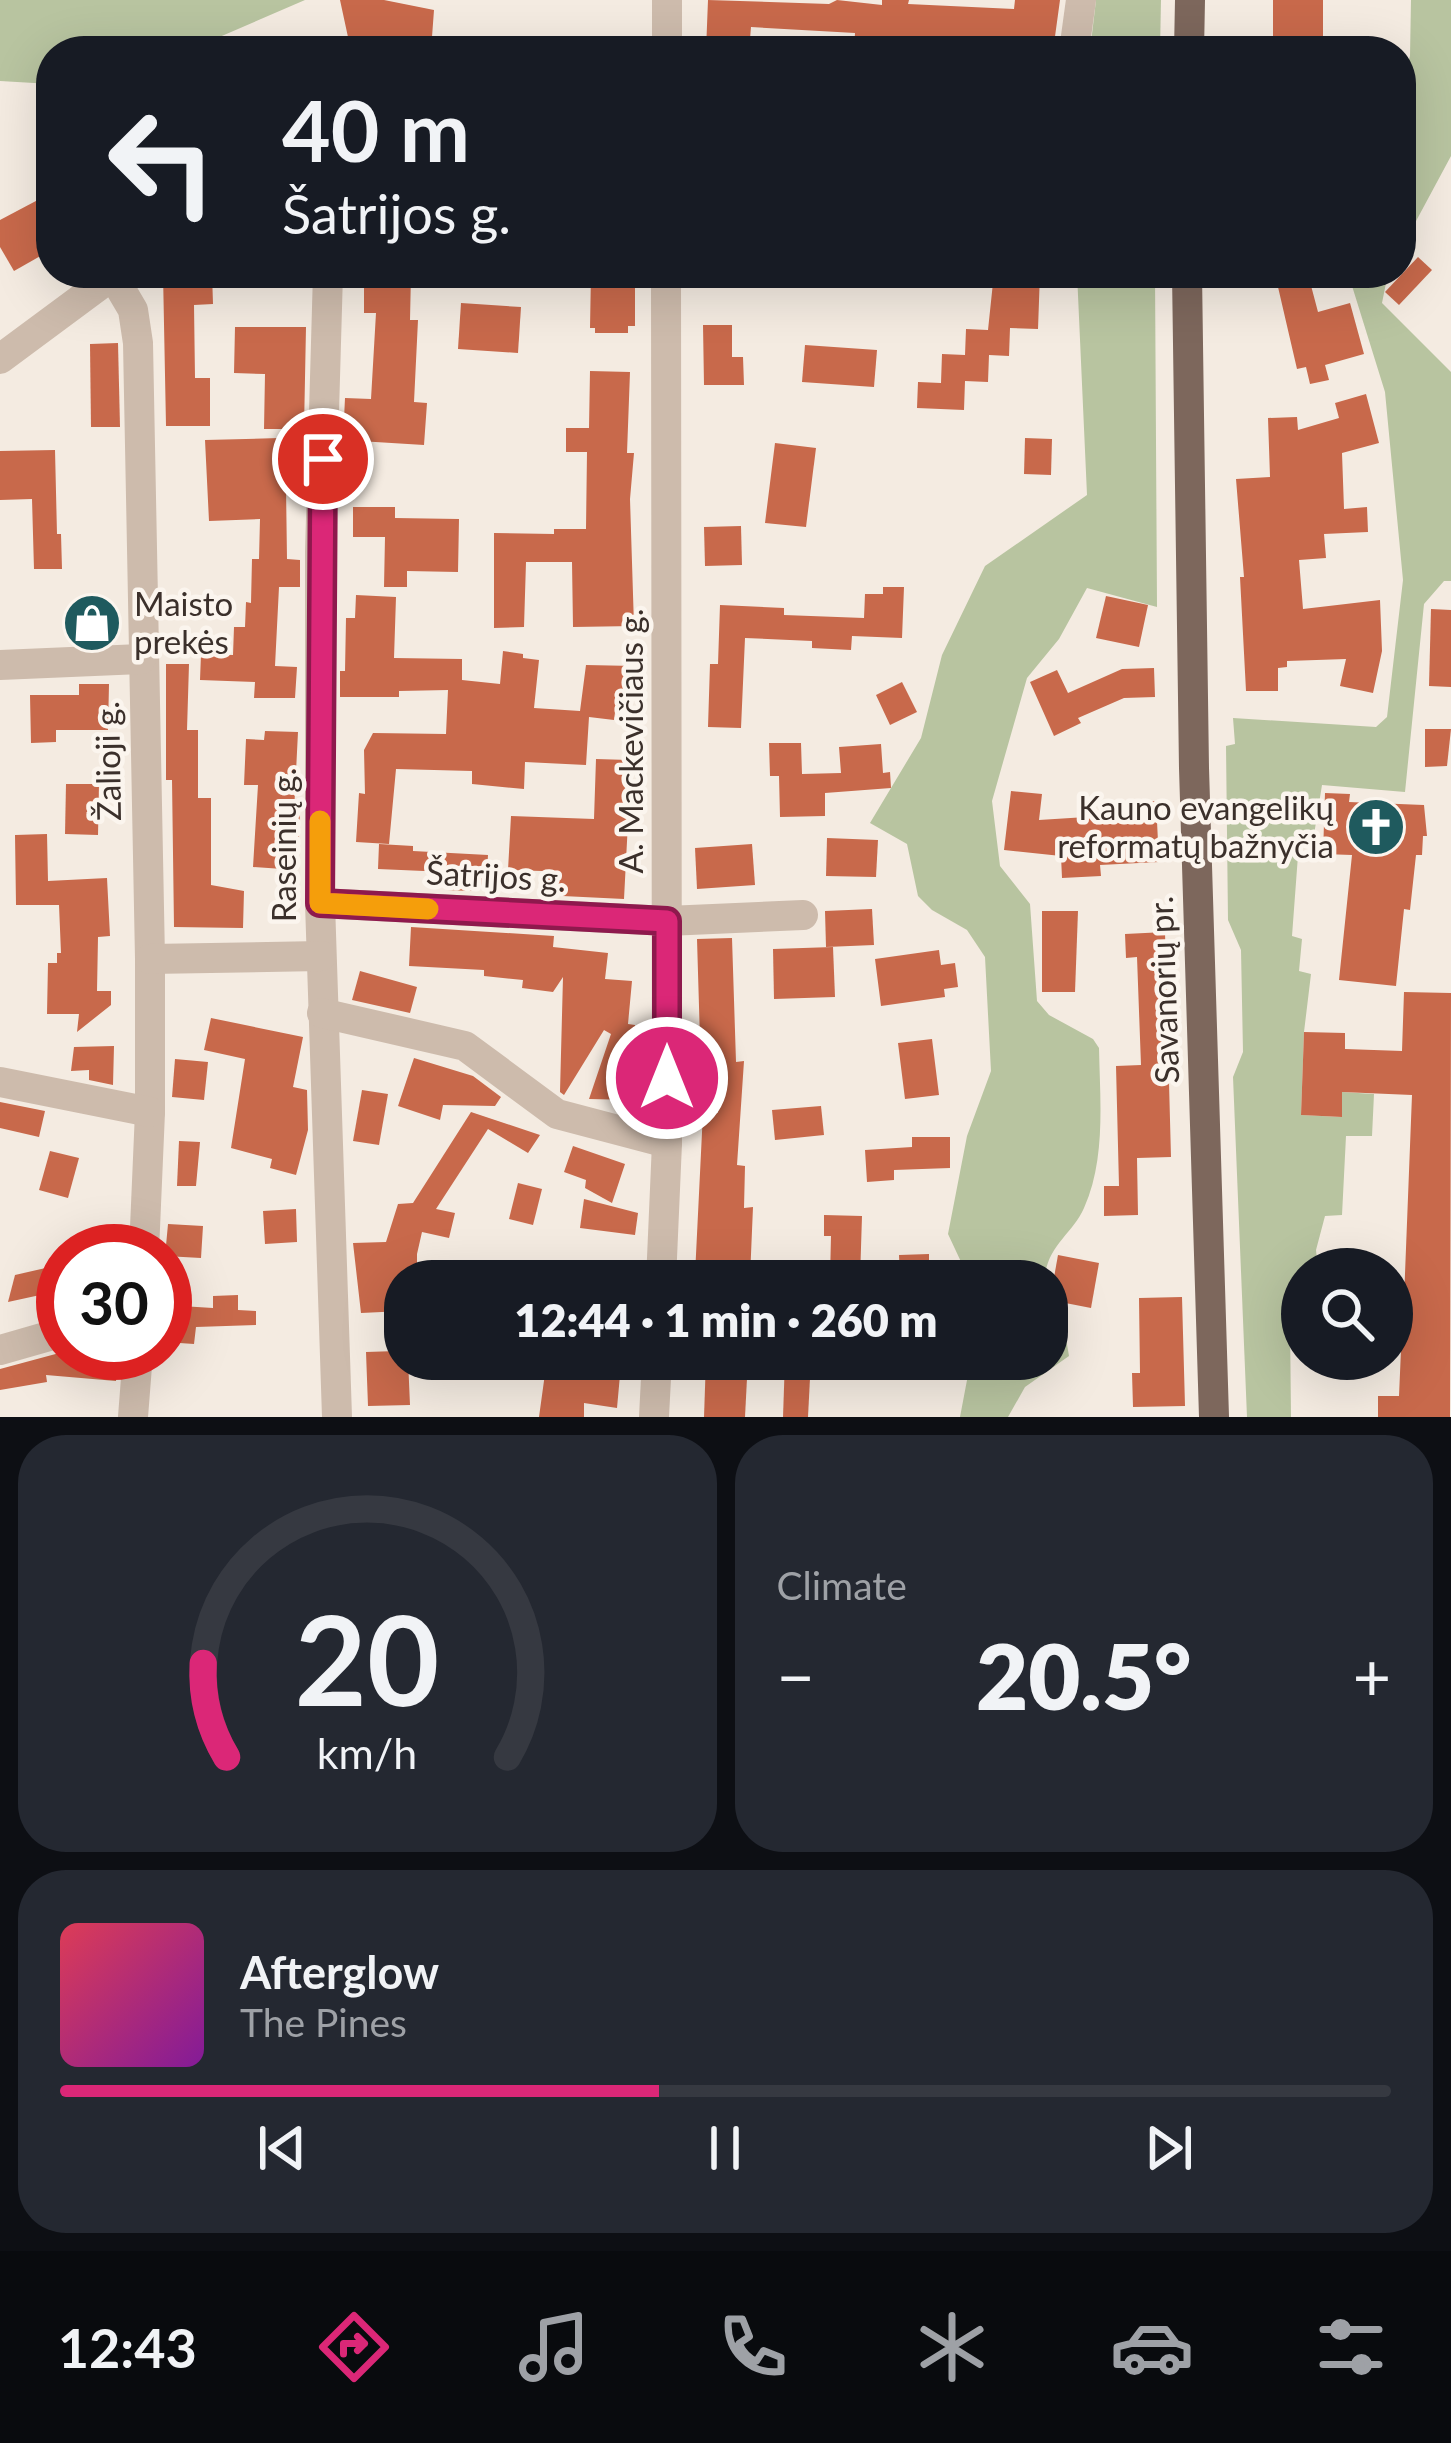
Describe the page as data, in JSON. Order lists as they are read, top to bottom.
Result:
{
  "streets": {
    "main road": ["Savanorių pr."],
    "street": [
      "A. Mackevičiaus g.",
      "Žalioji g.",
      "Raseinių g.",
      "Šatrijos g."
    ]
  },
  "crossings": [
    ["A. Mackevičiaus g.", "Šatrijos g."],
    ["Raseinių g.", "Šatrijos g."]
  ],
  "places": {
    "shop": ["Maisto prekės"],
    "church": ["Kauno evangelikų reformatų bažnyčia"]
  },
  "page": {
    "turn": ["40 m", "Šatrijos g."],
    "limit": "30",
    "trip": "12:44 · 1 min · 260 m",
    "tile": "Climate",
    "heat": ["−", "20.5°", "+"],
    "song": ["Afterglow", "The Pines"],
    "tabs": "12:43",
    "gauge": ["20", "km/h"]
  }
}
